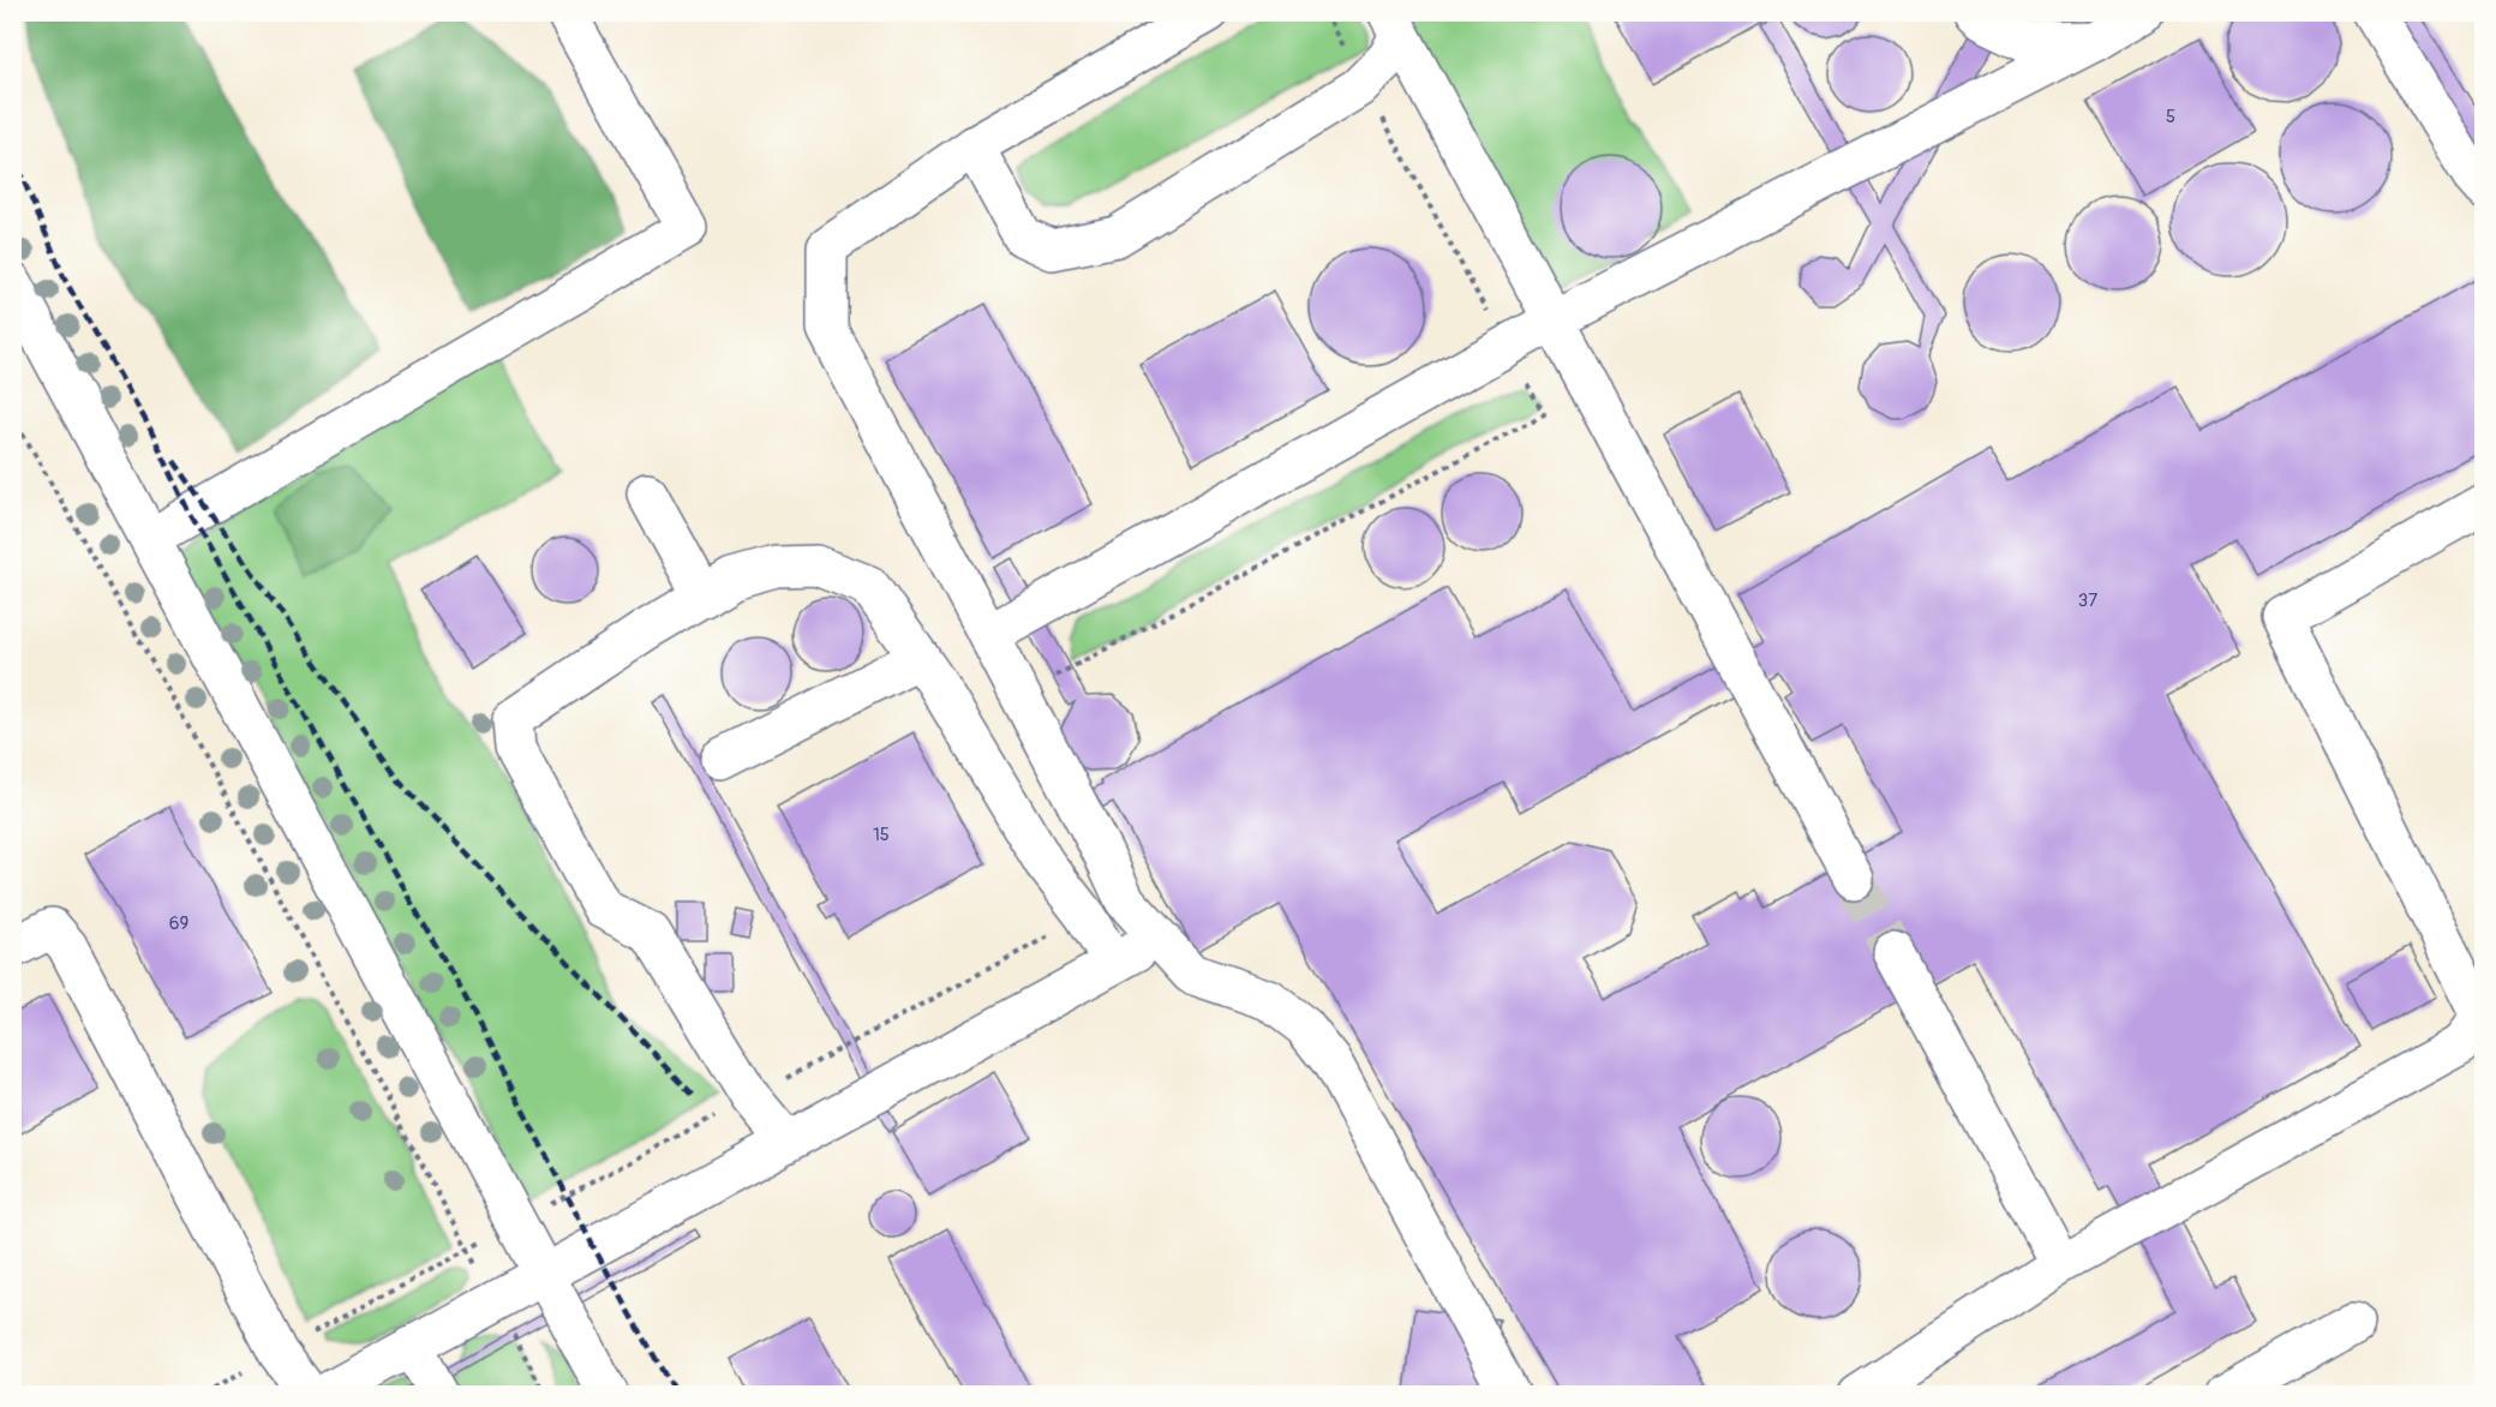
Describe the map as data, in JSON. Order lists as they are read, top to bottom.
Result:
{
  "house_numbers": [
    "5",
    "37",
    "15",
    "69"
  ]
}
